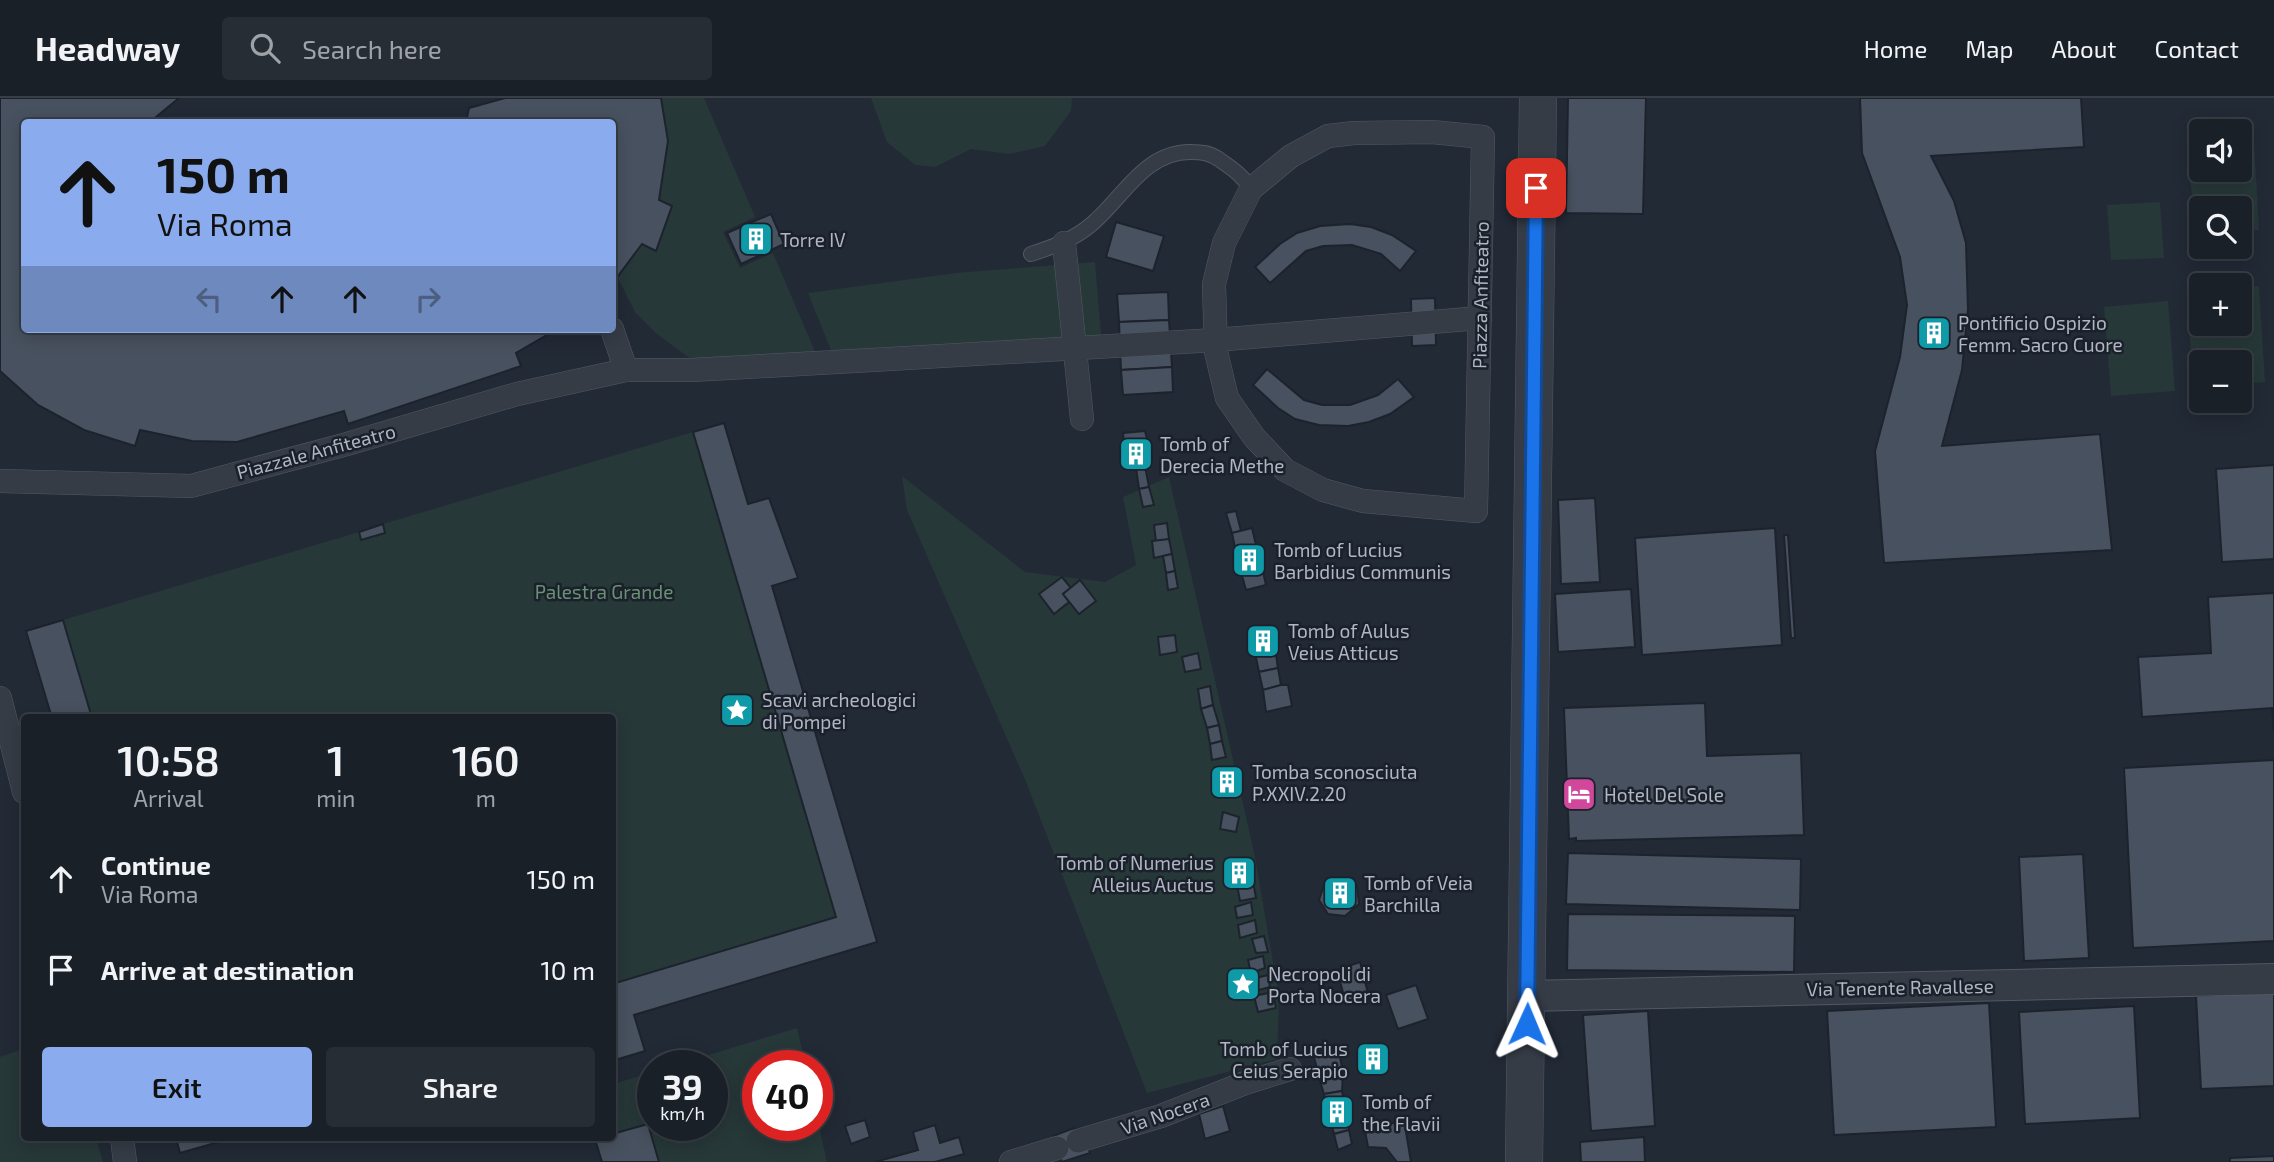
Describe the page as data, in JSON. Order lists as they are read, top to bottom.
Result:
{
  "streets": {
    "street": [
      "Piazza Anfiteatro",
      "Piazzale Anfiteatro",
      "Via Tenente Ravallese",
      "Via Nocera"
    ]
  },
  "crossings": [
    ["Piazza Anfiteatro", "Piazzale Anfiteatro"]
  ],
  "parks": ["Palestra Grande"],
  "places": {
    "building": [
      "Torre IV",
      "Pontificio Ospizio Femm. Sacro Cuore",
      "Tomb of Derecia Methe",
      "Tomb of Lucius Barbidius Communis",
      "Tomb of Aulus Veius Atticus",
      "Tomba sconosciuta P.XXIV.2.20",
      "Tomb of Numerius Alleius Auctus",
      "Tomb of Veia Barchilla",
      "Tomb of Lucius Ceius Serapio",
      "Tomb of the Flavii"
    ],
    "place": ["Scavi archeologici di Pompei", "Necropoli di Porta Nocera"],
    "hotel": ["Hotel Del Sole"]
  },
  "page": {
    "header": "Headway",
    "search": "Search here",
    "nav": [
      "Home",
      "Map",
      "About",
      "Contact"
    ],
    "map_buttons": ["+", "−"],
    "turn": ["150 m", "Via Roma"],
    "eta": [
      "10:58",
      "Arrival",
      "1",
      "min",
      "160",
      "m"
    ],
    "list": [
      {
        "name": "Continue",
        "note": "Via Roma",
        "value": "150 m"
      },
      {
        "name": "Arrive at destination",
        "value": "10 m"
      }
    ],
    "buttons": ["Exit", "Share"],
    "speed": "39 km/h",
    "limit": "40"
  }
}
